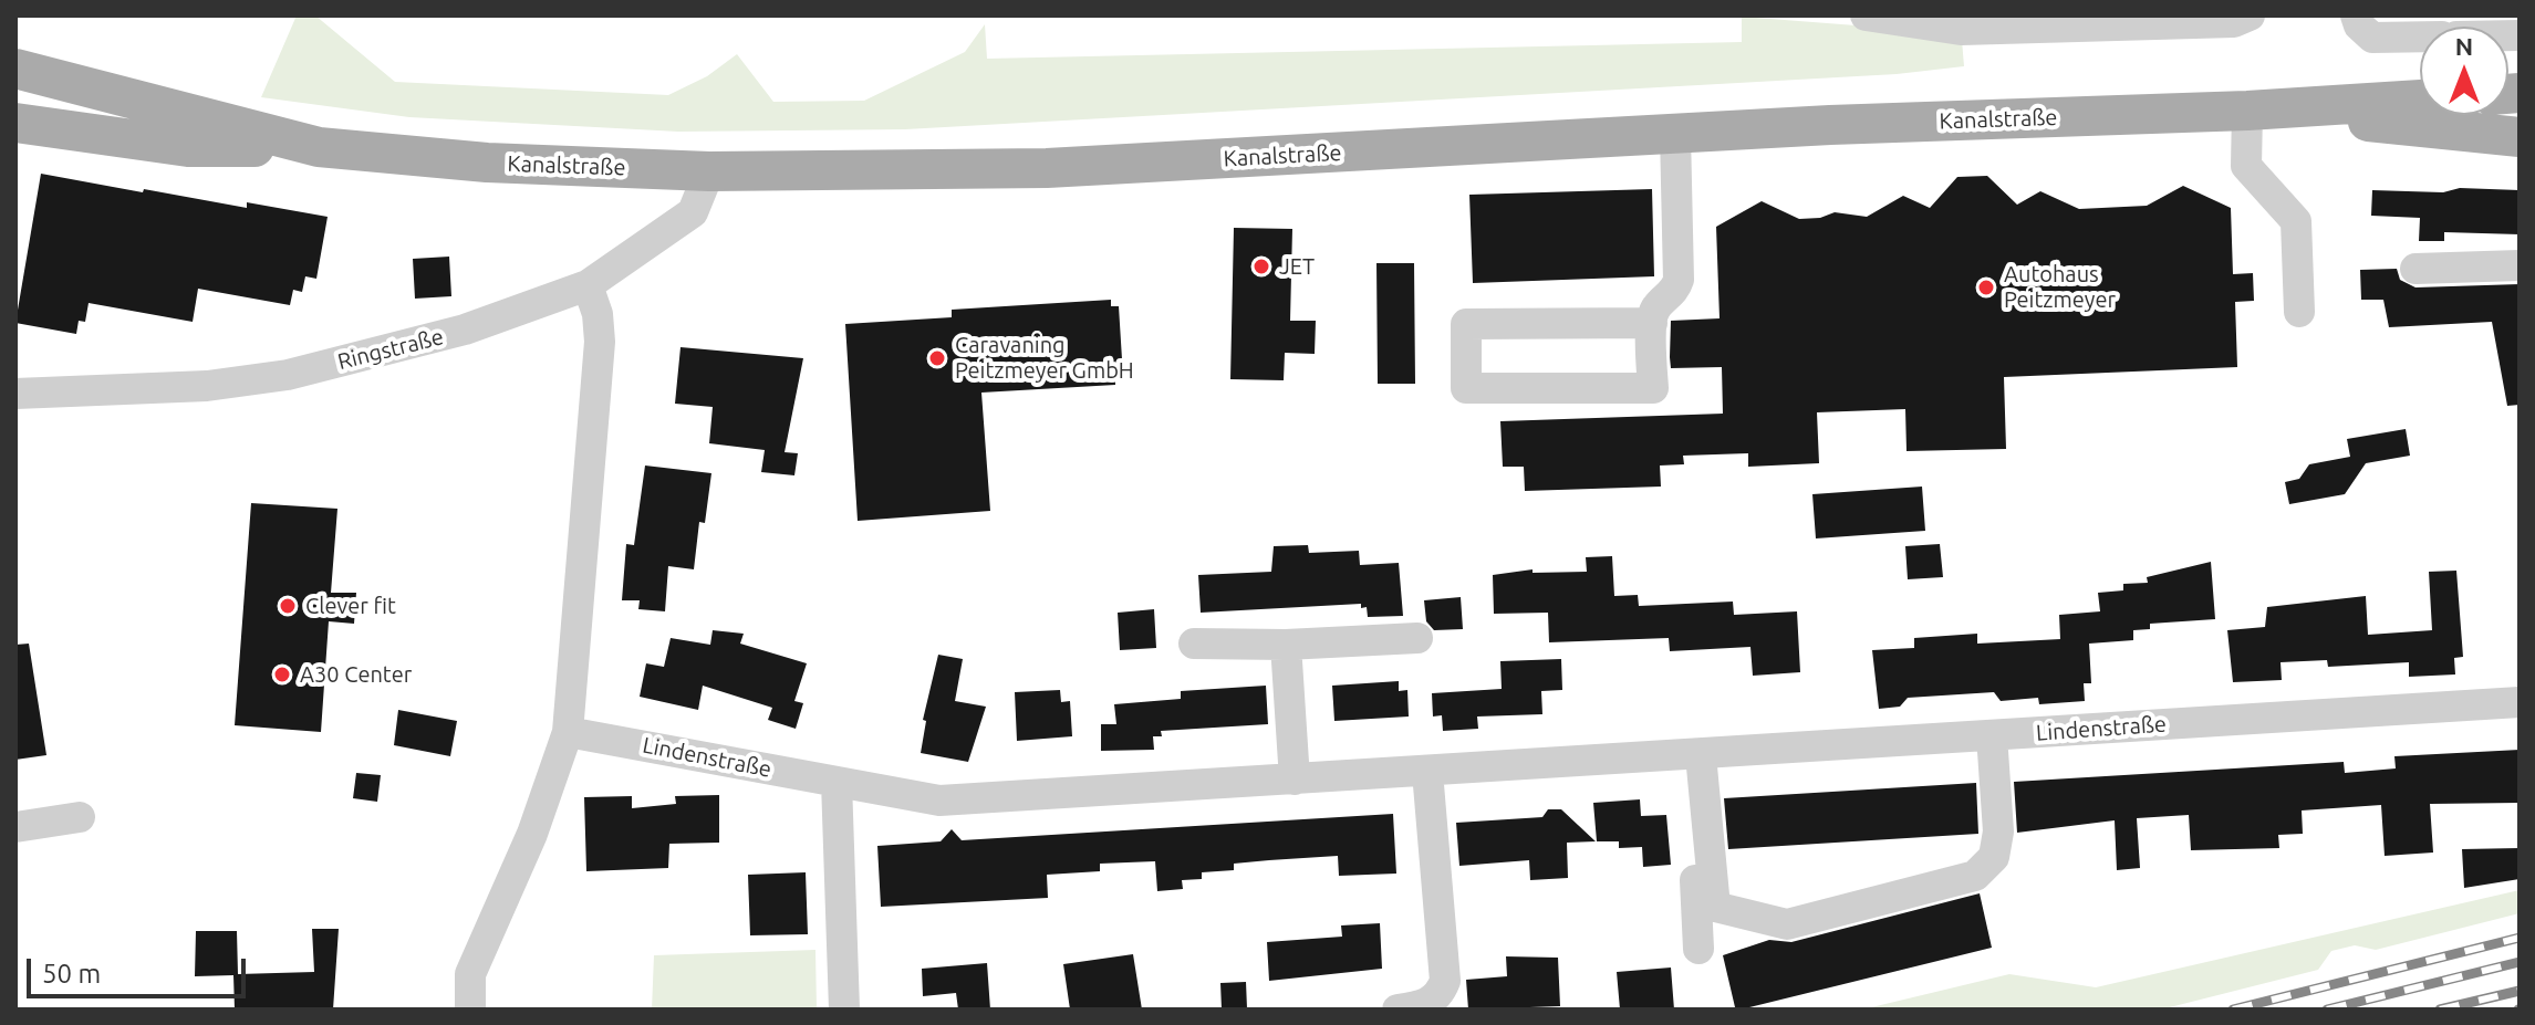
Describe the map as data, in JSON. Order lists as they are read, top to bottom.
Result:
{
  "streets": {
    "main road": ["Kanalstraße"],
    "street": ["Ringstraße", "Lindenstraße"]
  },
  "crossings": [
    ["Kanalstraße", "Ringstraße"]
  ],
  "places": [
    "JET",
    "Autohaus Peitzmeyer",
    "Caravaning Peitzmeyer GmbH",
    "Clever fit",
    "A30 Center"
  ],
  "scale_bar": "50 m",
  "north": "top"
}
